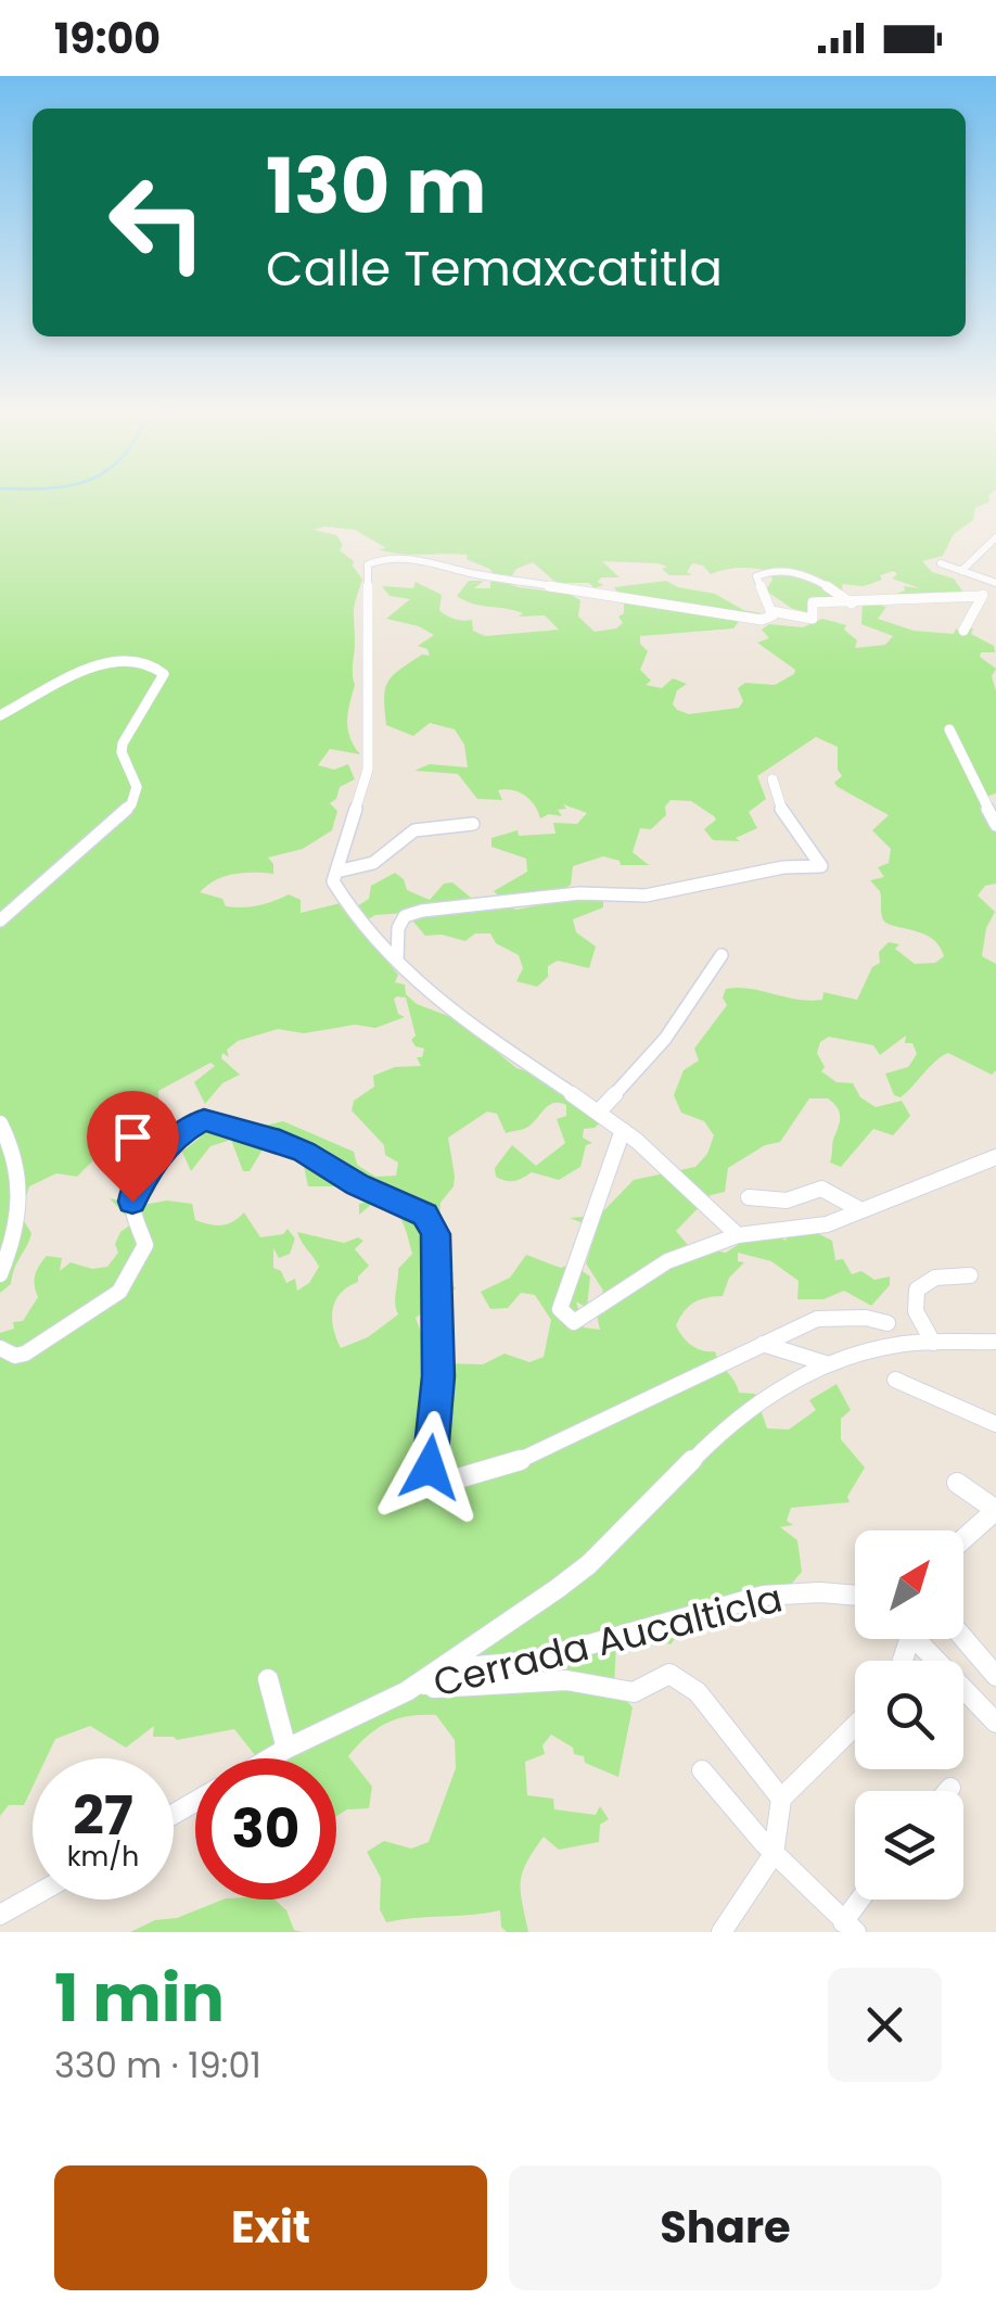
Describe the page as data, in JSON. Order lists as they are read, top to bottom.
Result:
{
  "streets": {
    "street": ["Cerrada Aucalticla"]
  },
  "north": "top right",
  "page": {
    "status": "19:00",
    "turn": ["130 m", "Calle Temaxcatitla"],
    "speed": "27 km/h",
    "limit": "30",
    "heading": ["1 min", "330 m · 19:01"],
    "buttons": ["Exit", "Share"]
  }
}
